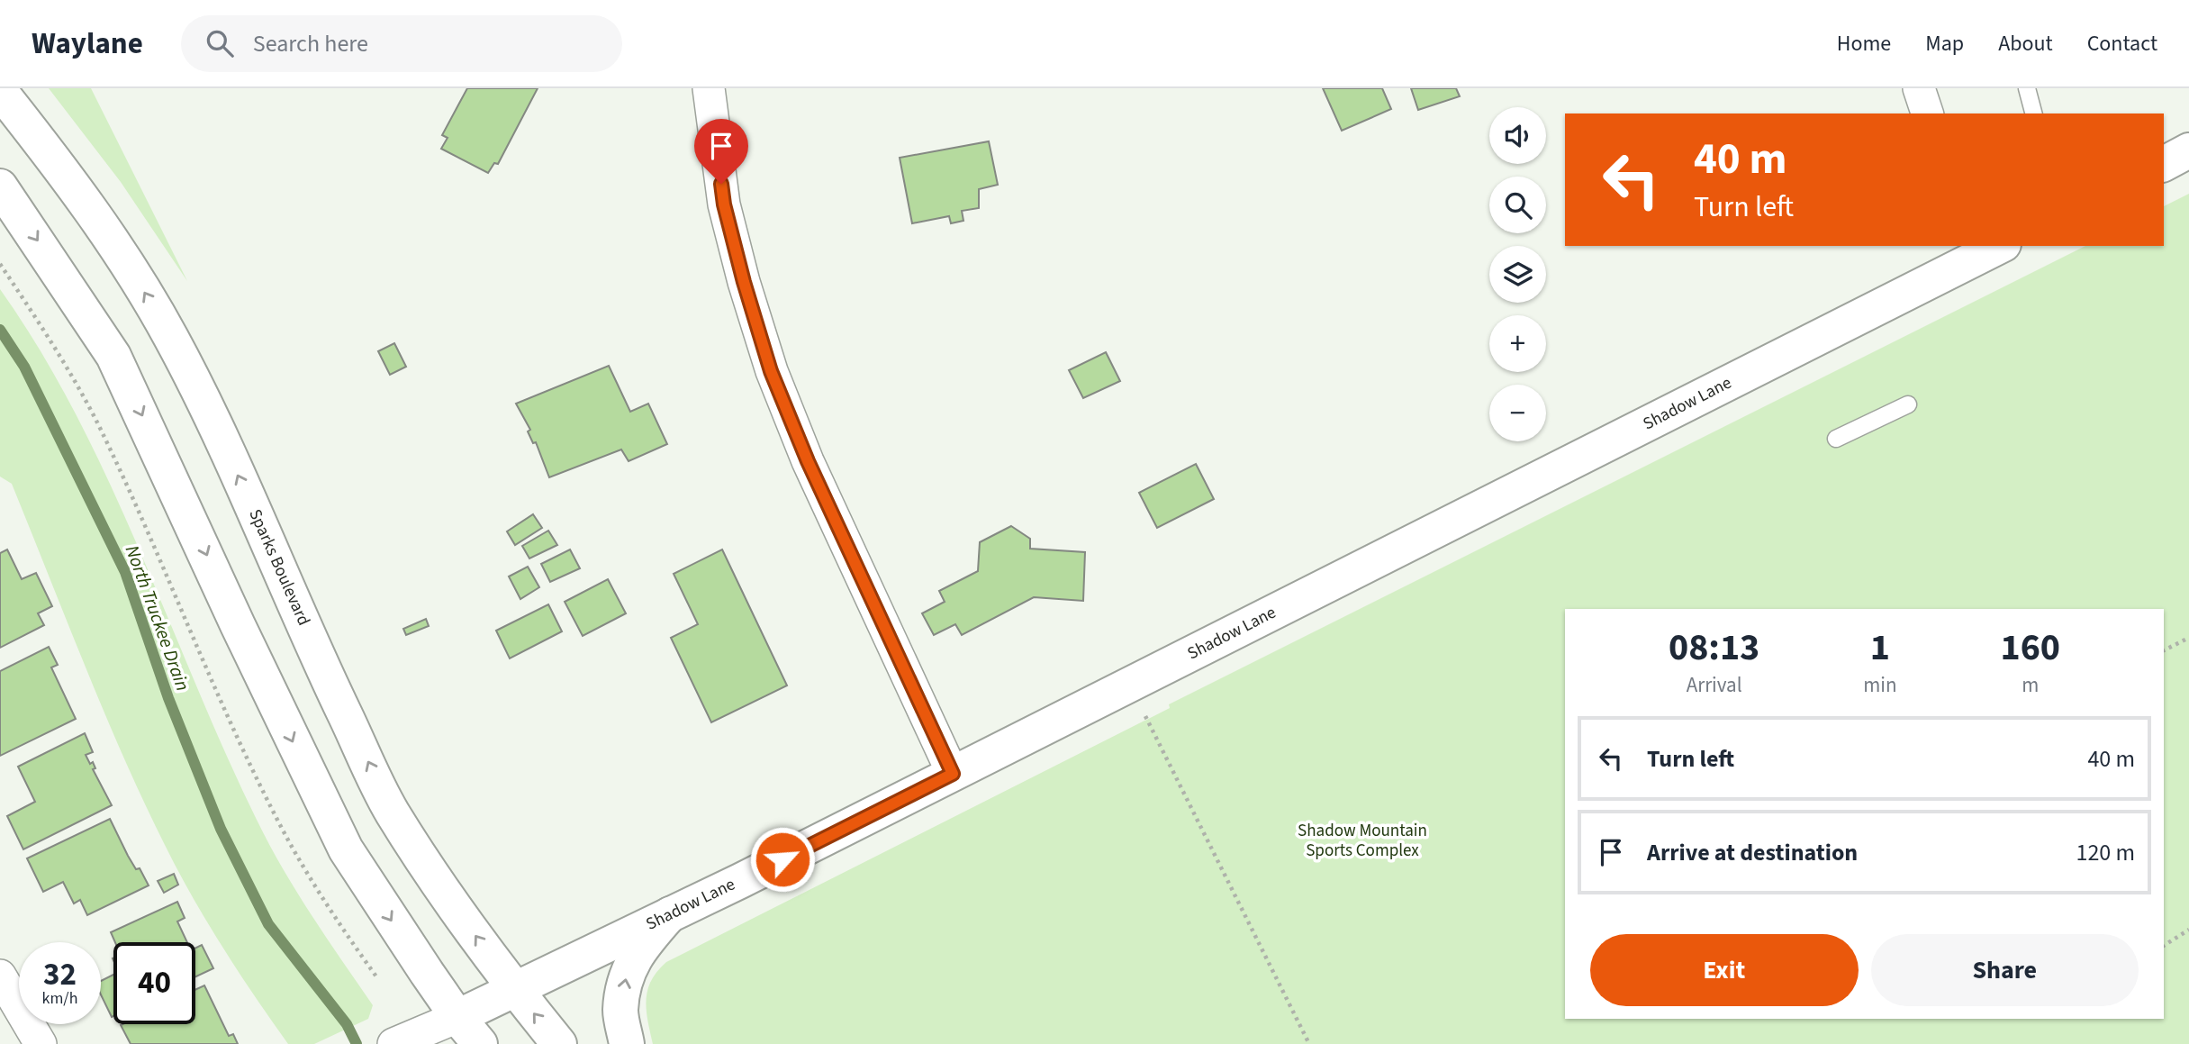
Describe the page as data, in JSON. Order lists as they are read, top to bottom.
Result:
{
  "streets": {
    "main road": ["Shadow Lane", "Sparks Boulevard"]
  },
  "crossings": [
    ["Shadow Lane", "Sparks Boulevard"]
  ],
  "water": ["North Truckee Drain"],
  "parks": ["Shadow Mountain Sports Complex"],
  "page": {
    "header": "Waylane",
    "search": "Search here",
    "nav": [
      "Home",
      "Map",
      "About",
      "Contact"
    ],
    "map_buttons": ["+", "−"],
    "turn": ["40 m", "Turn left"],
    "eta": [
      "08:13",
      "Arrival",
      "1",
      "min",
      "160",
      "m"
    ],
    "list": [
      {
        "name": "Turn left",
        "value": "40 m"
      },
      {
        "name": "Arrive at destination",
        "value": "120 m"
      }
    ],
    "buttons": ["Exit", "Share"],
    "speed": "32 km/h",
    "limit": "40"
  }
}
